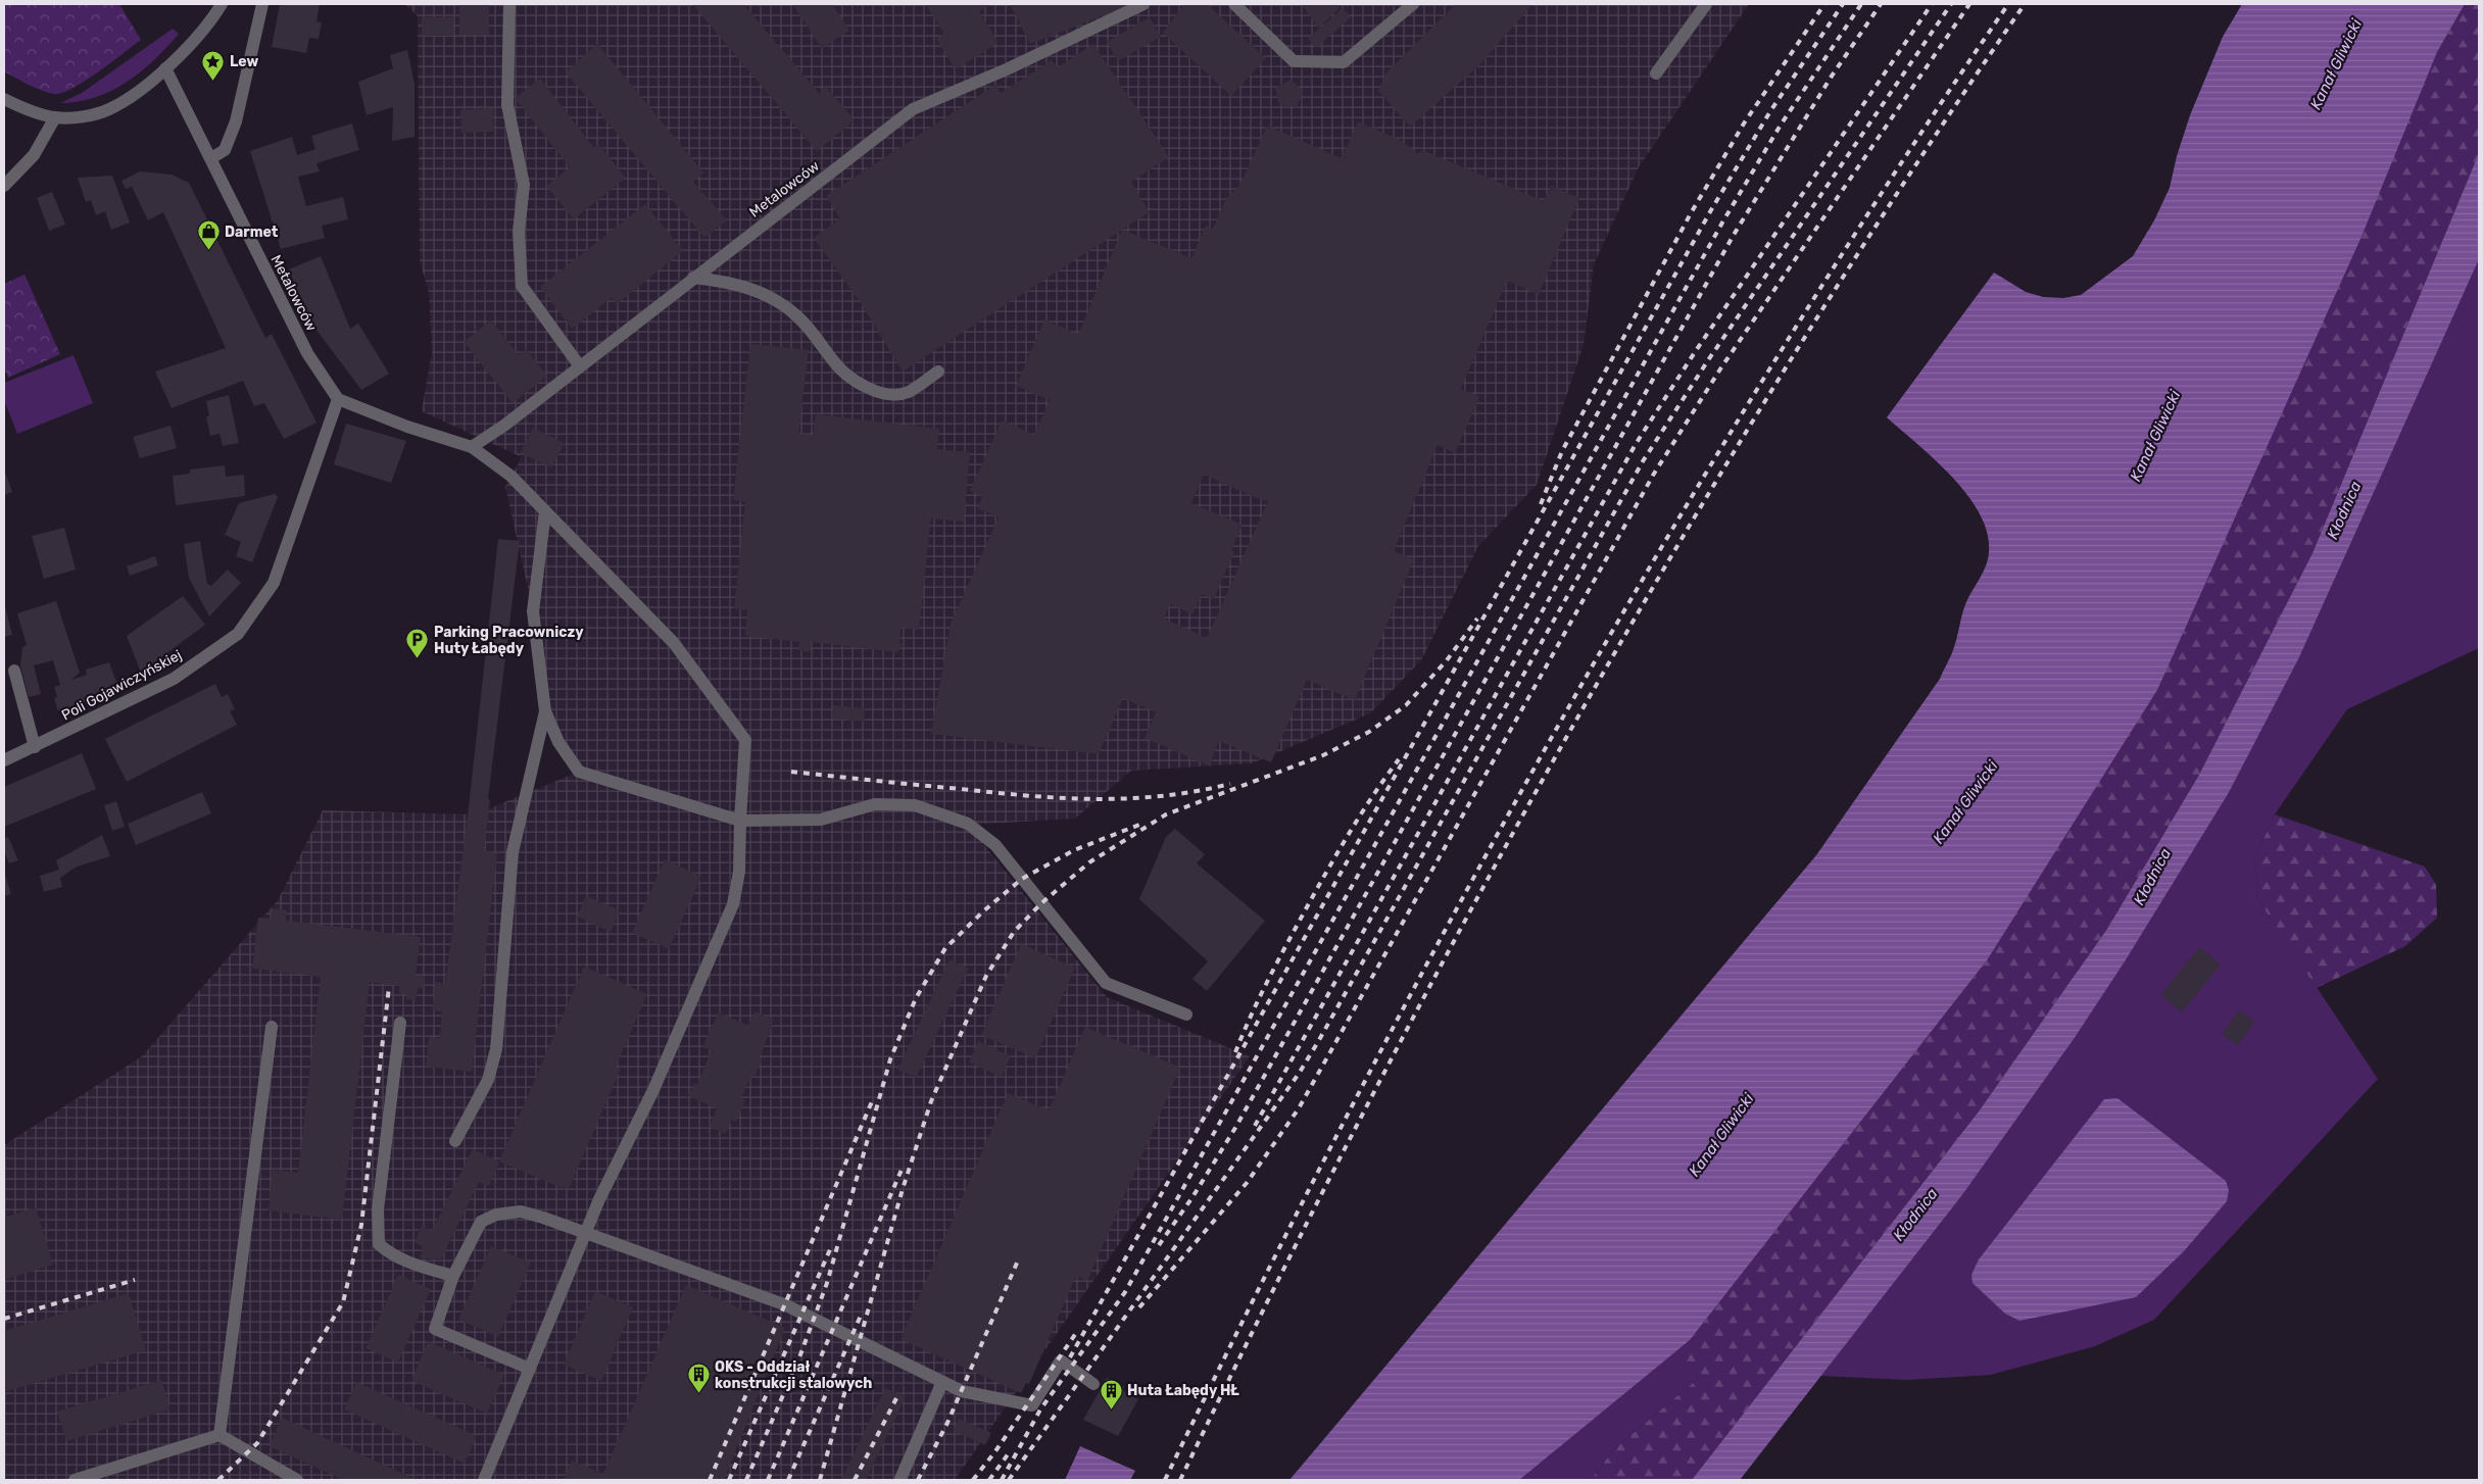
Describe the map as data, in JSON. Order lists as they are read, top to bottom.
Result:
{
  "streets": {
    "street": ["Metalowców", "Poli Gojawiczyńskiej"]
  },
  "crossings": [
    ["Metalowców", "Poli Gojawiczyńskiej"]
  ],
  "water": ["Kanał Gliwicki", "Kłodnica"],
  "places": {
    "place": ["Lew"],
    "shop": ["Darmet"],
    "parking": ["Parking Pracowniczy Huty Łabędy"],
    "building": ["OKS - Oddział konstrukcji stalowych", "Huta Łabędy HŁ"]
  }
}
